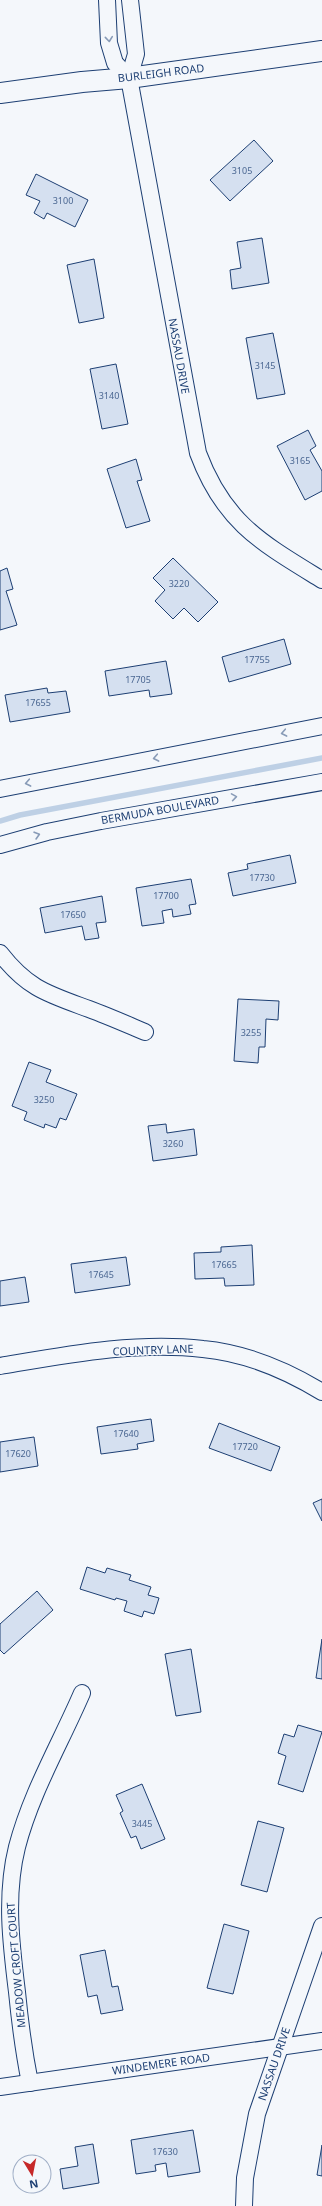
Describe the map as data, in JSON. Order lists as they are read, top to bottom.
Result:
{
  "streets": {
    "street": [
      "BURLEIGH ROAD",
      "NASSAU DRIVE",
      "BERMUDA BOULEVARD",
      "COUNTRY LANE",
      "MEADOW CROFT COURT",
      "WINDEMERE ROAD"
    ]
  },
  "crossings": [
    ["BURLEIGH ROAD", "NASSAU DRIVE"],
    ["NASSAU DRIVE", "WINDEMERE ROAD"],
    ["MEADOW CROFT COURT", "WINDEMERE ROAD"]
  ],
  "house_numbers": [
    "3105",
    "3100",
    "3145",
    "3140",
    "3165",
    "3220",
    "17755",
    "17705",
    "17655",
    "17730",
    "17700",
    "17650",
    "3255",
    "3250",
    "3260",
    "17665",
    "17645",
    "17640",
    "17720",
    "17620",
    "3445",
    "17630"
  ],
  "north": "bottom"
}
